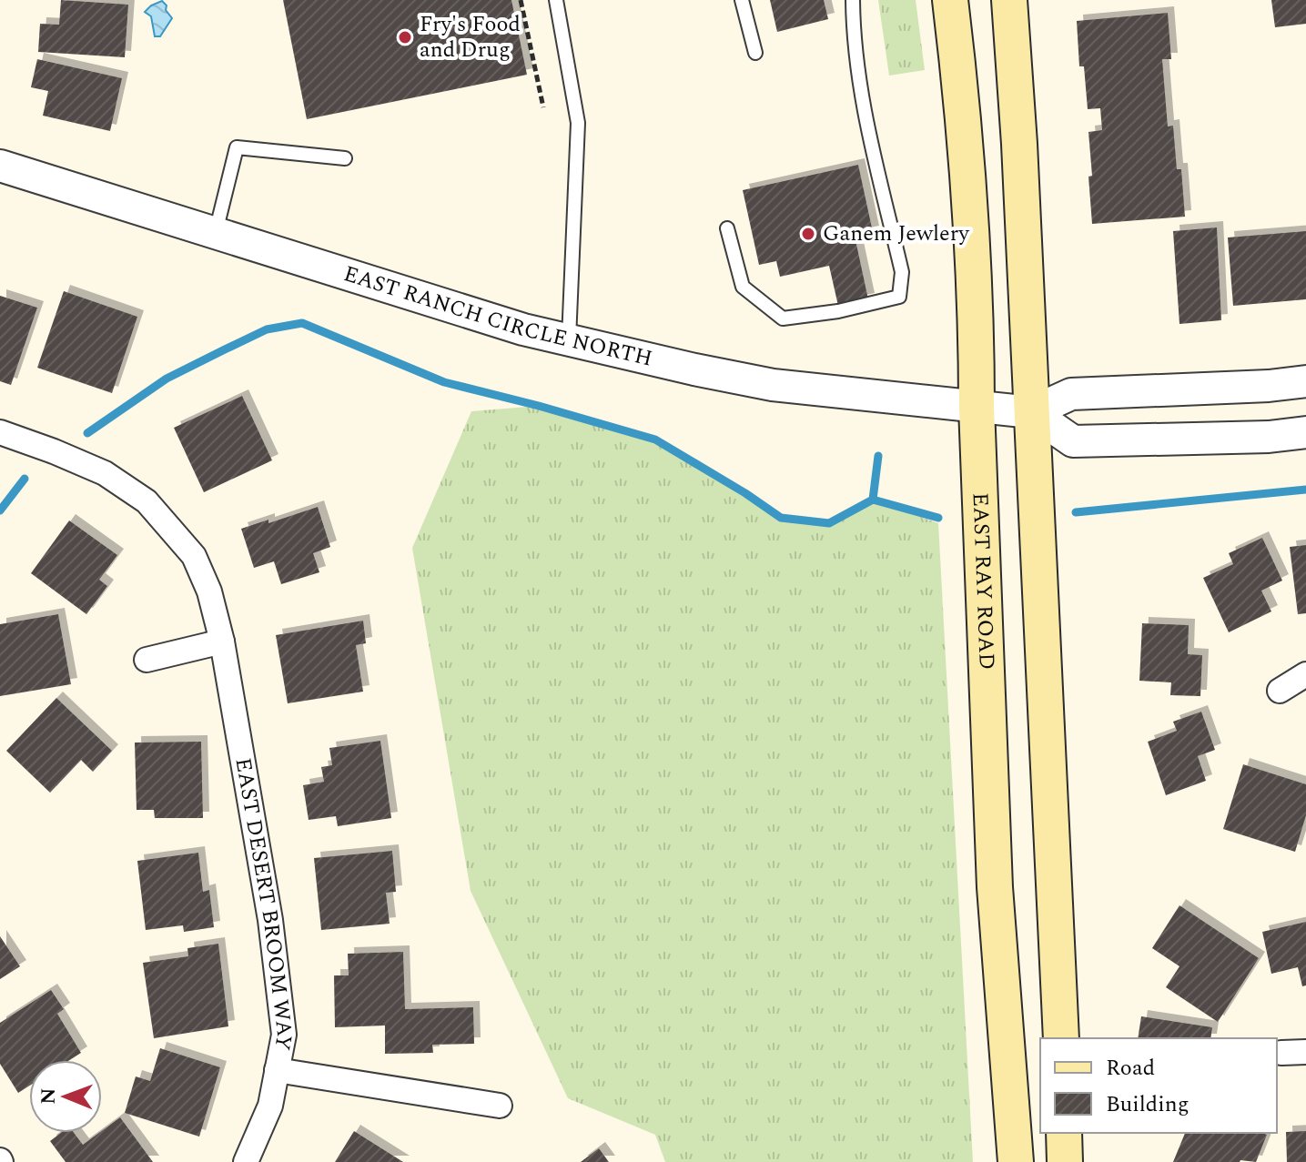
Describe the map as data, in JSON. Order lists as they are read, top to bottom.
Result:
{
  "streets": {
    "main road": ["EAST RAY ROAD"],
    "street": ["EAST RANCH CIRCLE NORTH", "EAST DESERT BROOM WAY"]
  },
  "crossings": [
    ["EAST RANCH CIRCLE NORTH", "EAST RAY ROAD"]
  ],
  "places": ["Fry's Food and Drug", "Ganem Jewlery"],
  "legend": ["Road", "Building"],
  "north": "left"
}
